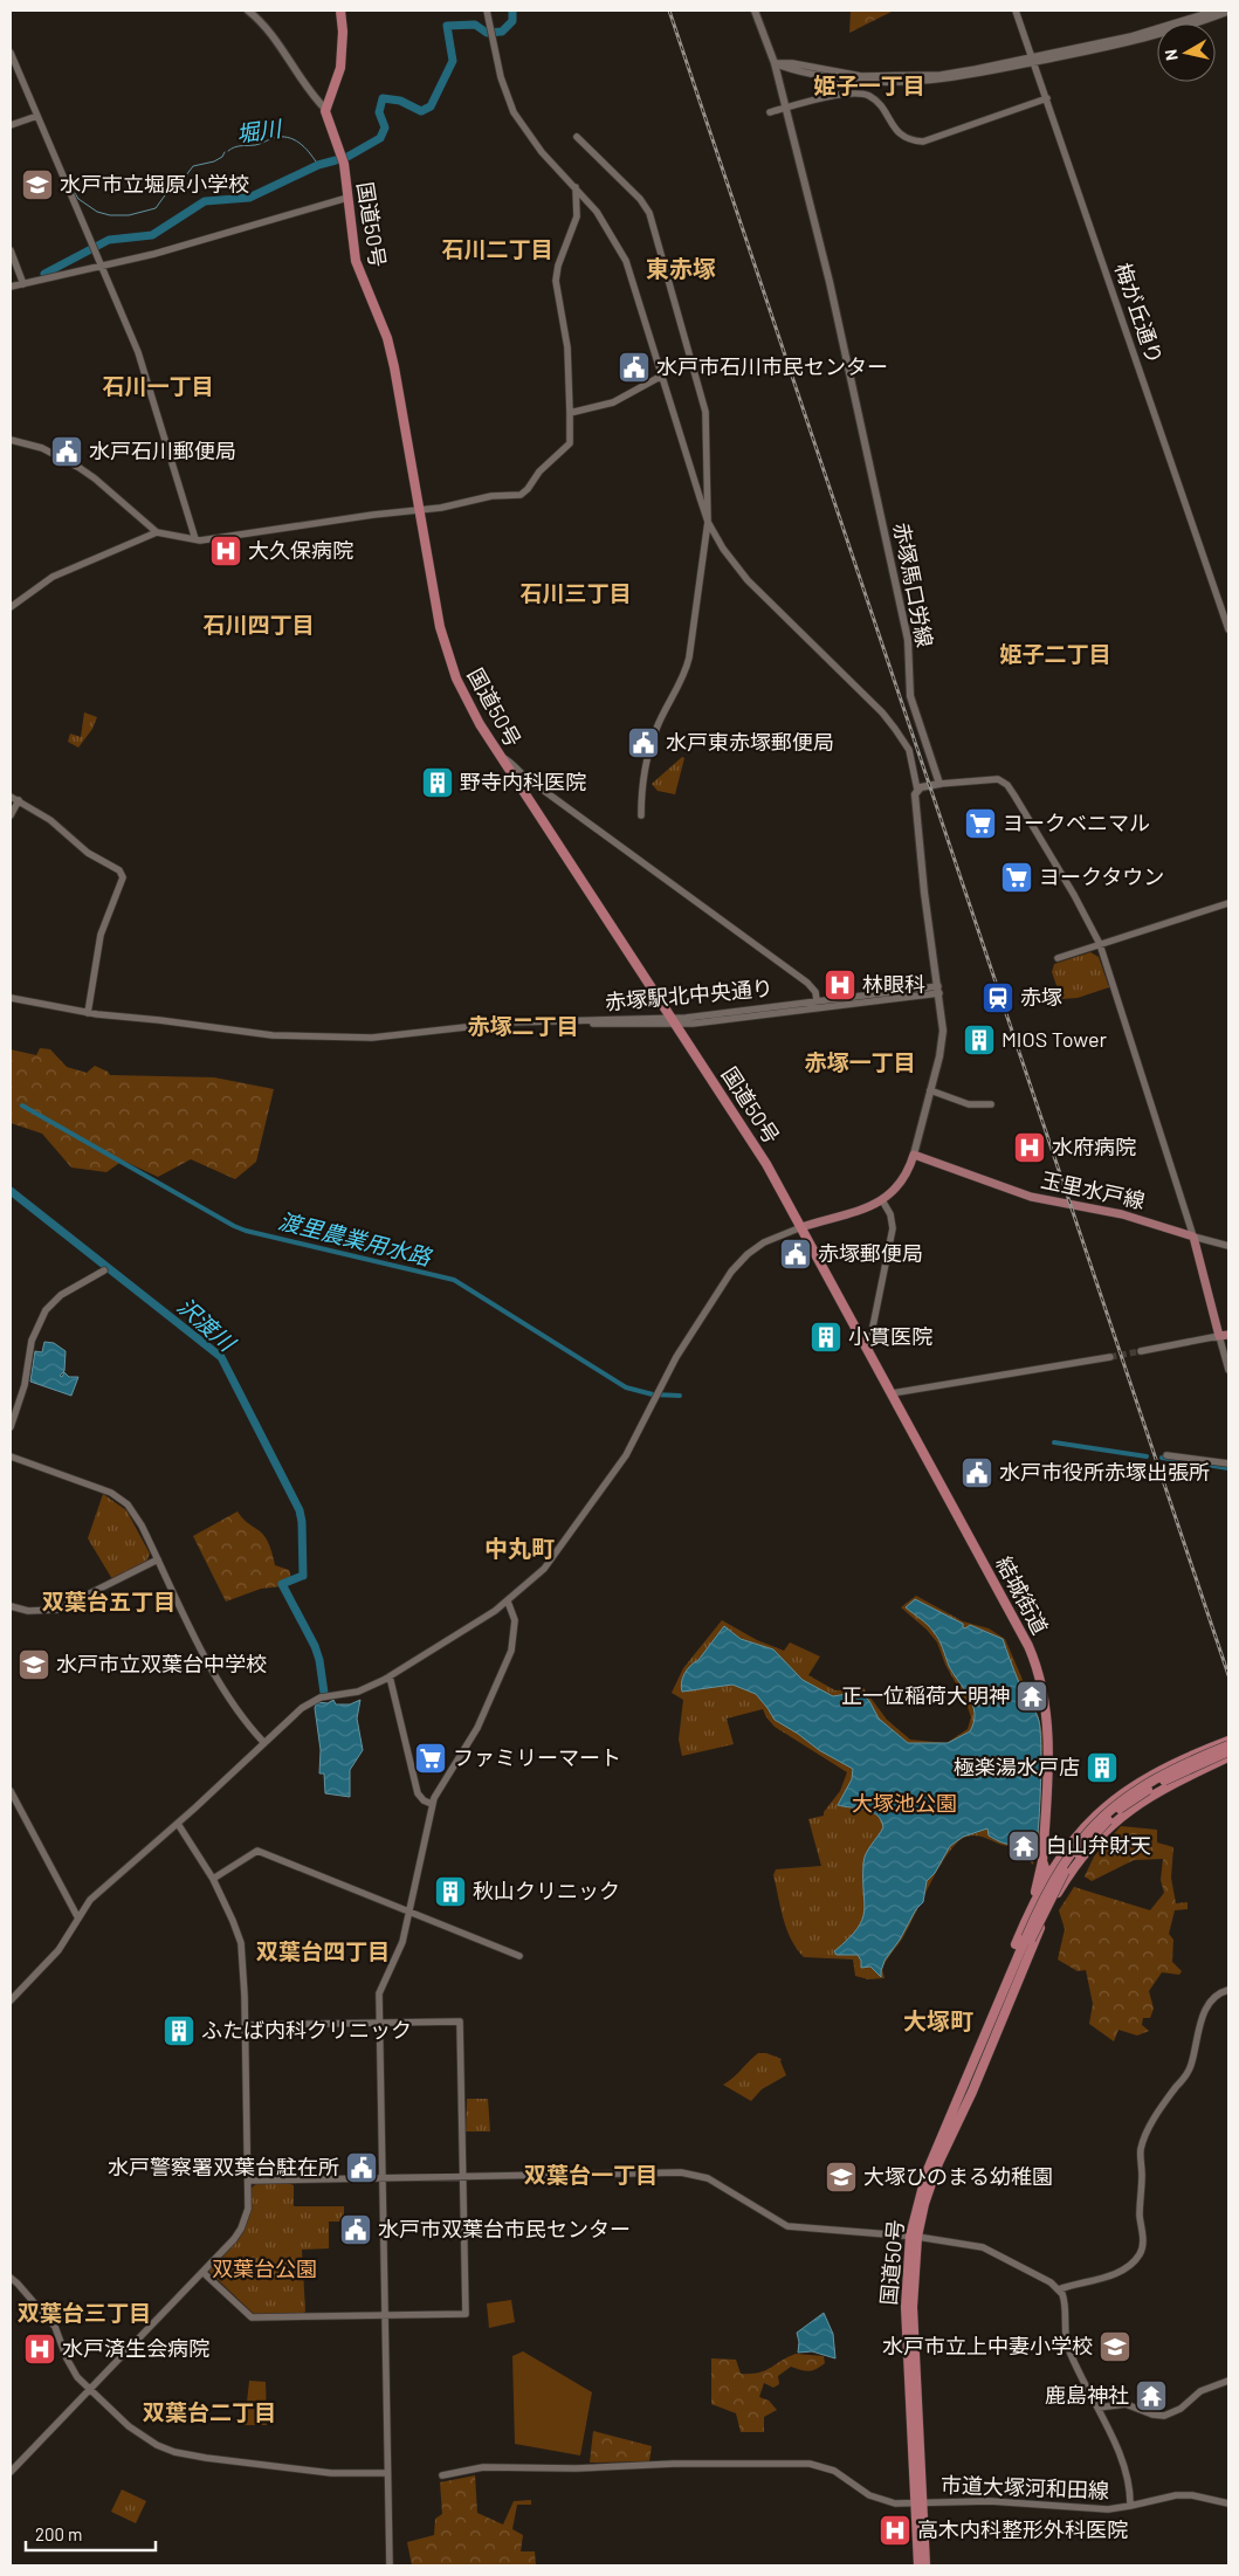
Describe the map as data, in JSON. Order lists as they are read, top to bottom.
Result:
{
  "streets": {
    "highway": ["国道50号", "結城街道"],
    "main road": ["赤塚馬口労線", "玉里水戸線"],
    "street": ["梅が丘通り", "赤塚駅北中央通り", "市道大塚河和田線"]
  },
  "crossings": [
    ["国道50号", "赤塚駅北中央通り"],
    ["国道50号", "結城街道"],
    ["国道50号", "市道大塚河和田線"]
  ],
  "districts": [
    "姫子一丁目",
    "石川二丁目",
    "東赤塚",
    "石川一丁目",
    "石川三丁目",
    "石川四丁目",
    "姫子二丁目",
    "赤塚二丁目",
    "赤塚一丁目",
    "中丸町",
    "双葉台五丁目",
    "双葉台四丁目",
    "大塚町",
    "双葉台一丁目",
    "双葉台三丁目",
    "双葉台二丁目"
  ],
  "water": ["堀川", "渡里農業用水路", "沢渡川"],
  "parks": ["大塚池公園", "双葉台公園"],
  "places": {
    "school or university": [
      "水戸市立堀原小学校",
      "水戸市立双葉台中学校",
      "大塚ひのまる幼稚園",
      "水戸市立上中妻小学校"
    ],
    "public building": [
      "水戸市石川市民センター",
      "水戸石川郵便局",
      "水戸東赤塚郵便局",
      "赤塚郵便局",
      "水戸市役所赤塚出張所",
      "水戸警察署双葉台駐在所",
      "水戸市双葉台市民センター"
    ],
    "hospital": [
      "大久保病院",
      "林眼科",
      "水府病院",
      "水戸済生会病院",
      "高木内科整形外科医院"
    ],
    "building": [
      "野寺内科医院",
      "MIOS Tower",
      "小貫医院",
      "極楽湯水戸店",
      "秋山クリニック",
      "ふたば内科クリニック"
    ],
    "supermarket": ["ヨークベニマル", "ヨークタウン", "ファミリーマート"],
    "station": ["赤塚"],
    "temple": ["正一位稲荷大明神", "白山弁財天", "鹿島神社"]
  },
  "scale_bar": "200 m",
  "north": "left"
}
